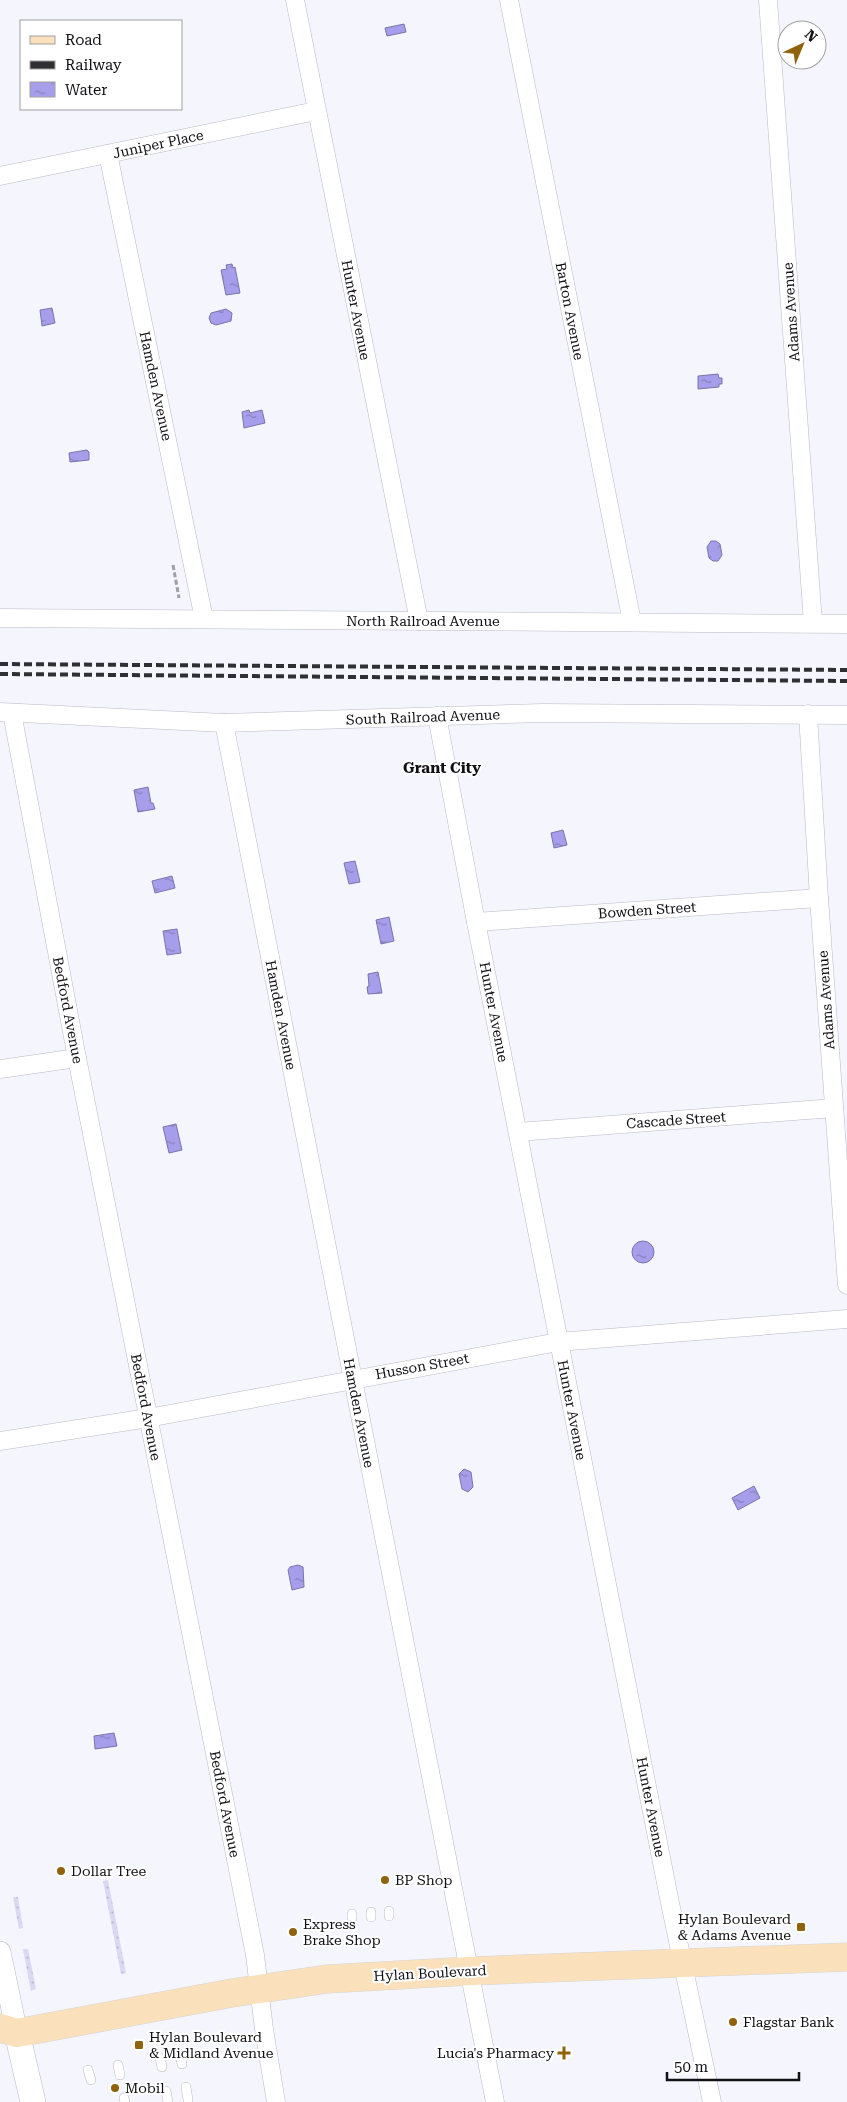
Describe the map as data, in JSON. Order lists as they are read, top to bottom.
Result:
{
  "streets": {
    "main road": ["Hylan Boulevard"],
    "street": [
      "Juniper Place",
      "Hunter Avenue",
      "Barton Avenue",
      "Adams Avenue",
      "Hamden Avenue",
      "North Railroad Avenue",
      "South Railroad Avenue",
      "Bowden Street",
      "Bedford Avenue",
      "Cascade Street",
      "Husson Street"
    ]
  },
  "crossings": [
    ["Juniper Place", "Hunter Avenue"],
    ["Juniper Place", "Hamden Avenue"],
    ["Hunter Avenue", "North Railroad Avenue"],
    ["Hunter Avenue", "South Railroad Avenue"],
    ["Hunter Avenue", "Bowden Street"],
    ["Hunter Avenue", "Cascade Street"],
    ["Hunter Avenue", "Husson Street"],
    ["Hunter Avenue", "Hylan Boulevard"],
    ["Barton Avenue", "North Railroad Avenue"],
    ["Adams Avenue", "North Railroad Avenue"],
    ["Adams Avenue", "South Railroad Avenue"],
    ["Adams Avenue", "Bowden Street"],
    ["Adams Avenue", "Cascade Street"],
    ["Hamden Avenue", "North Railroad Avenue"],
    ["Hamden Avenue", "South Railroad Avenue"],
    ["Hamden Avenue", "Husson Street"],
    ["Hamden Avenue", "Hylan Boulevard"],
    ["South Railroad Avenue", "Bedford Avenue"],
    ["Bedford Avenue", "Husson Street"],
    ["Bedford Avenue", "Hylan Boulevard"]
  ],
  "districts": ["Grant City"],
  "places": {
    "other": [
      "Dollar Tree",
      "BP Shop",
      "Express Brake Shop",
      "Flagstar Bank",
      "Mobil"
    ],
    "transit": ["Hylan Boulevard & Adams Avenue", "Hylan Boulevard & Midland Avenue"],
    "health": ["Lucia's Pharmacy"]
  },
  "legend": ["Road", "Railway", "Water"],
  "scale_bar": "50 m",
  "north": "top right"
}
